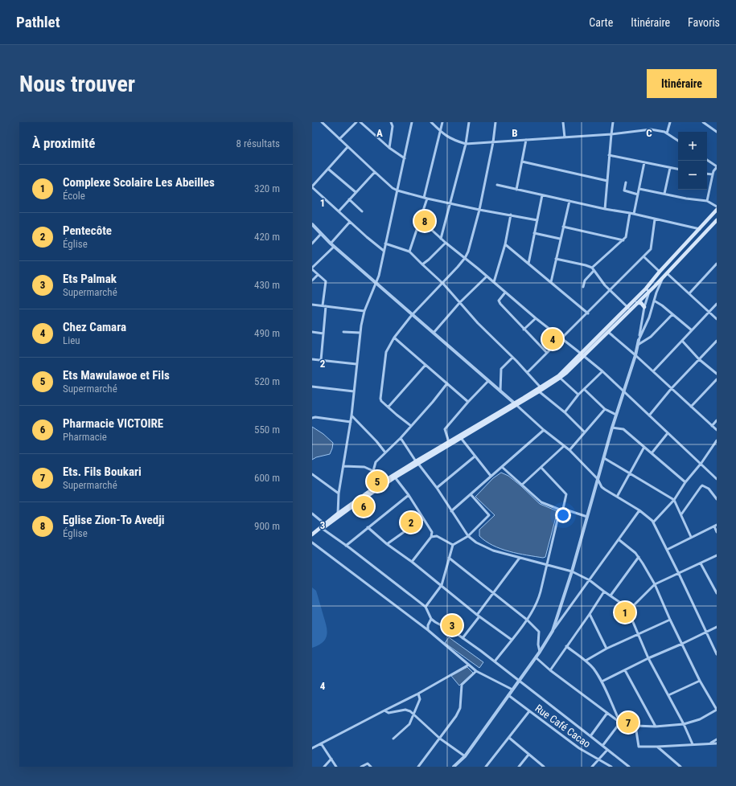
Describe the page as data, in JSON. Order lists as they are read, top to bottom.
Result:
{
  "streets": {
    "street": ["Rue Café Cacao"]
  },
  "page": {
    "header": "Pathlet",
    "nav": ["Carte", "Itinéraire", "Favoris"],
    "buttons": "Itinéraire",
    "title": "Nous trouver",
    "heading": ["À proximité", "8 résultats"],
    "map_buttons": ["+", "−"],
    "list": [
      {
        "mark": "1",
        "name": "Complexe Scolaire Les Abeilles",
        "note": "École",
        "value": "320 m"
      },
      {
        "mark": "2",
        "name": "Pentecôte",
        "note": "Église",
        "value": "420 m"
      },
      {
        "mark": "3",
        "name": "Ets Palmak",
        "note": "Supermarché",
        "value": "430 m"
      },
      {
        "mark": "4",
        "name": "Chez Camara",
        "note": "Lieu",
        "value": "490 m"
      },
      {
        "mark": "5",
        "name": "Ets Mawulawoe et Fils",
        "note": "Supermarché",
        "value": "520 m"
      },
      {
        "mark": "6",
        "name": "Pharmacie VICTOIRE",
        "note": "Pharmacie",
        "value": "550 m"
      },
      {
        "mark": "7",
        "name": "Ets. Fils Boukari",
        "note": "Supermarché",
        "value": "600 m"
      },
      {
        "mark": "8",
        "name": "Eglise Zion-To Avedji",
        "note": "Église",
        "value": "900 m"
      }
    ],
    "pins": [
      "8",
      "4",
      "5",
      "6",
      "2",
      "1",
      "3",
      "7"
    ]
  },
  "grid": {
    "columns": ["A", "B", "C"],
    "rows": [
      "1",
      "2",
      "3",
      "4"
    ]
  }
}
